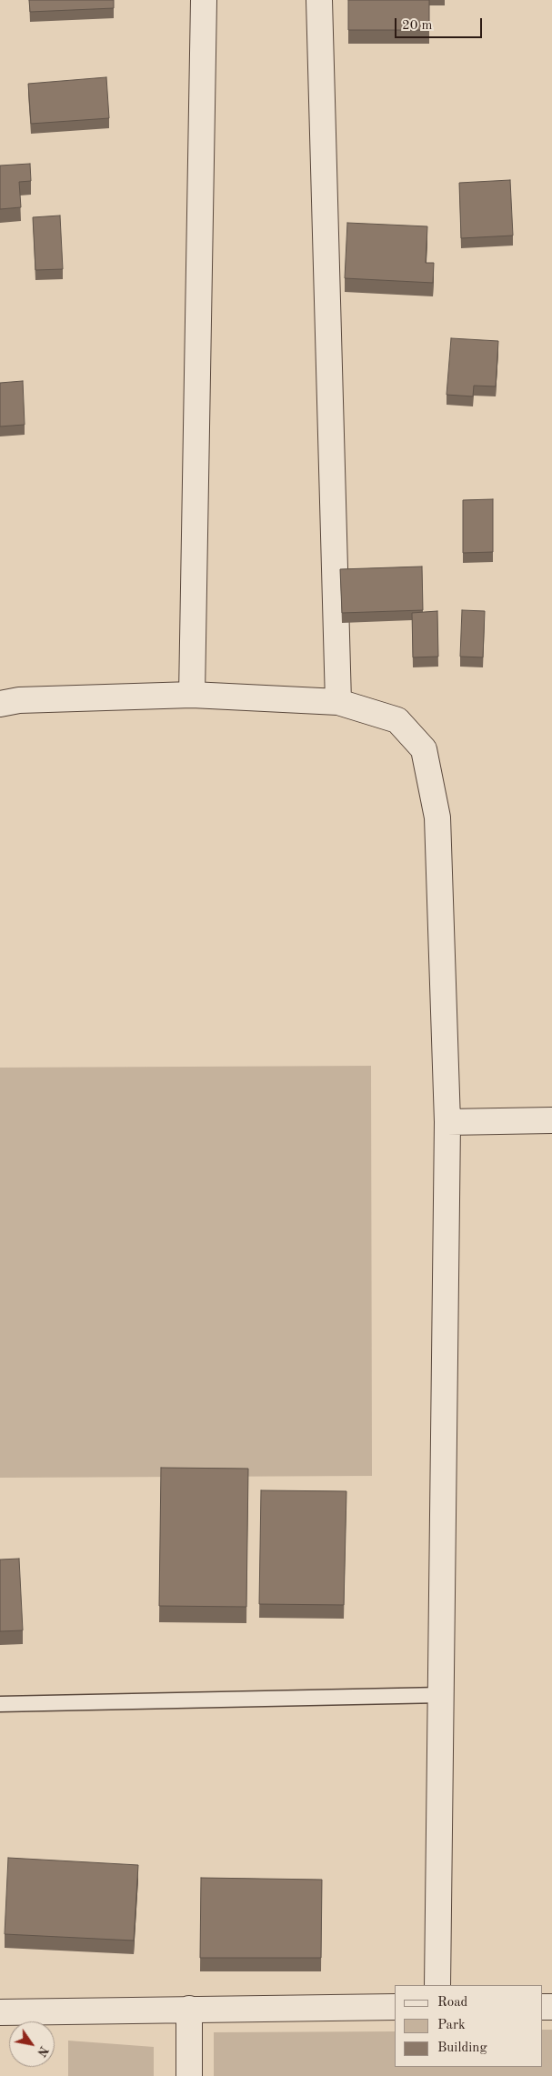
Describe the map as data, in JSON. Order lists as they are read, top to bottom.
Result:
{
  "legend": ["Road", "Park", "Building"],
  "scale_bar": "20 m",
  "north": "bottom right"
}
